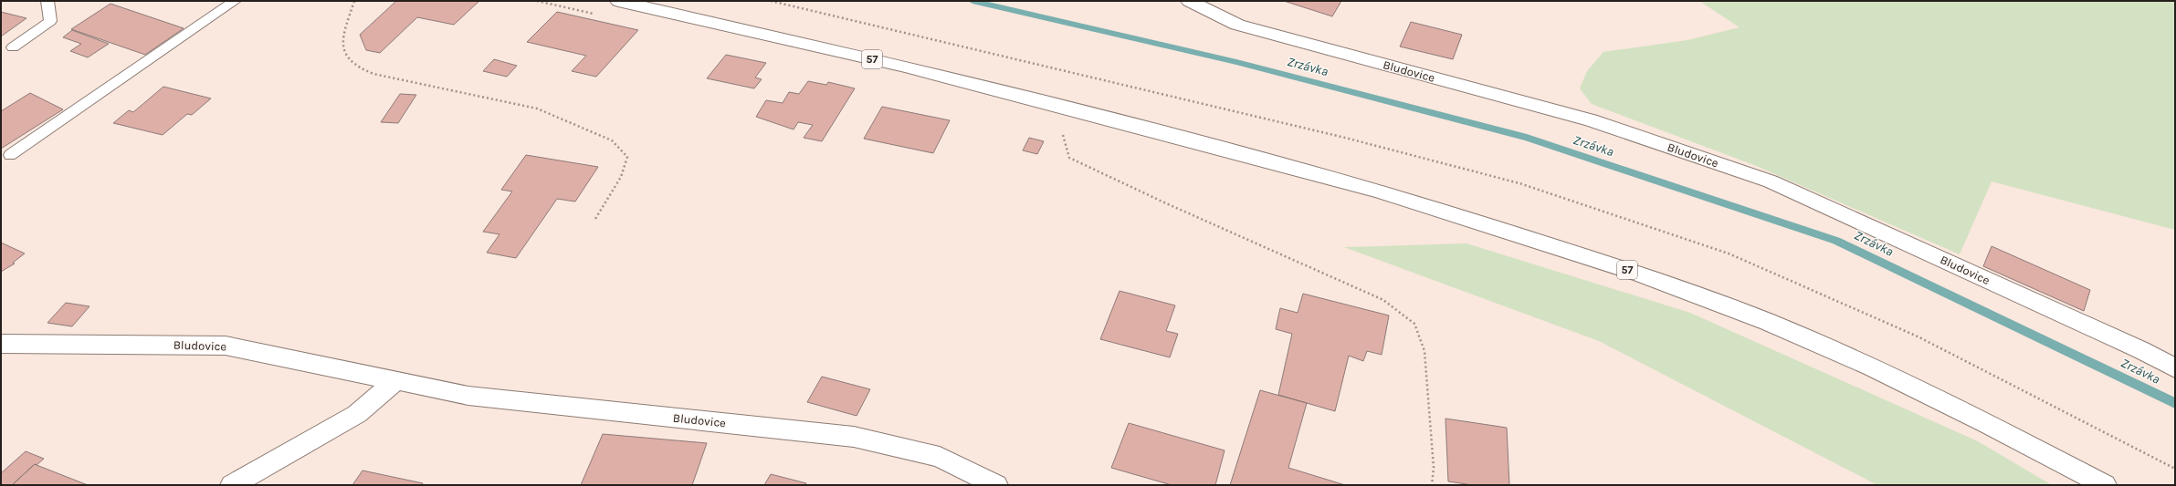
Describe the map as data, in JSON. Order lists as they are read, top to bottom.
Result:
{
  "streets": {
    "street": ["57", "Bludovice"]
  },
  "water": ["Zrzávka"]
}
